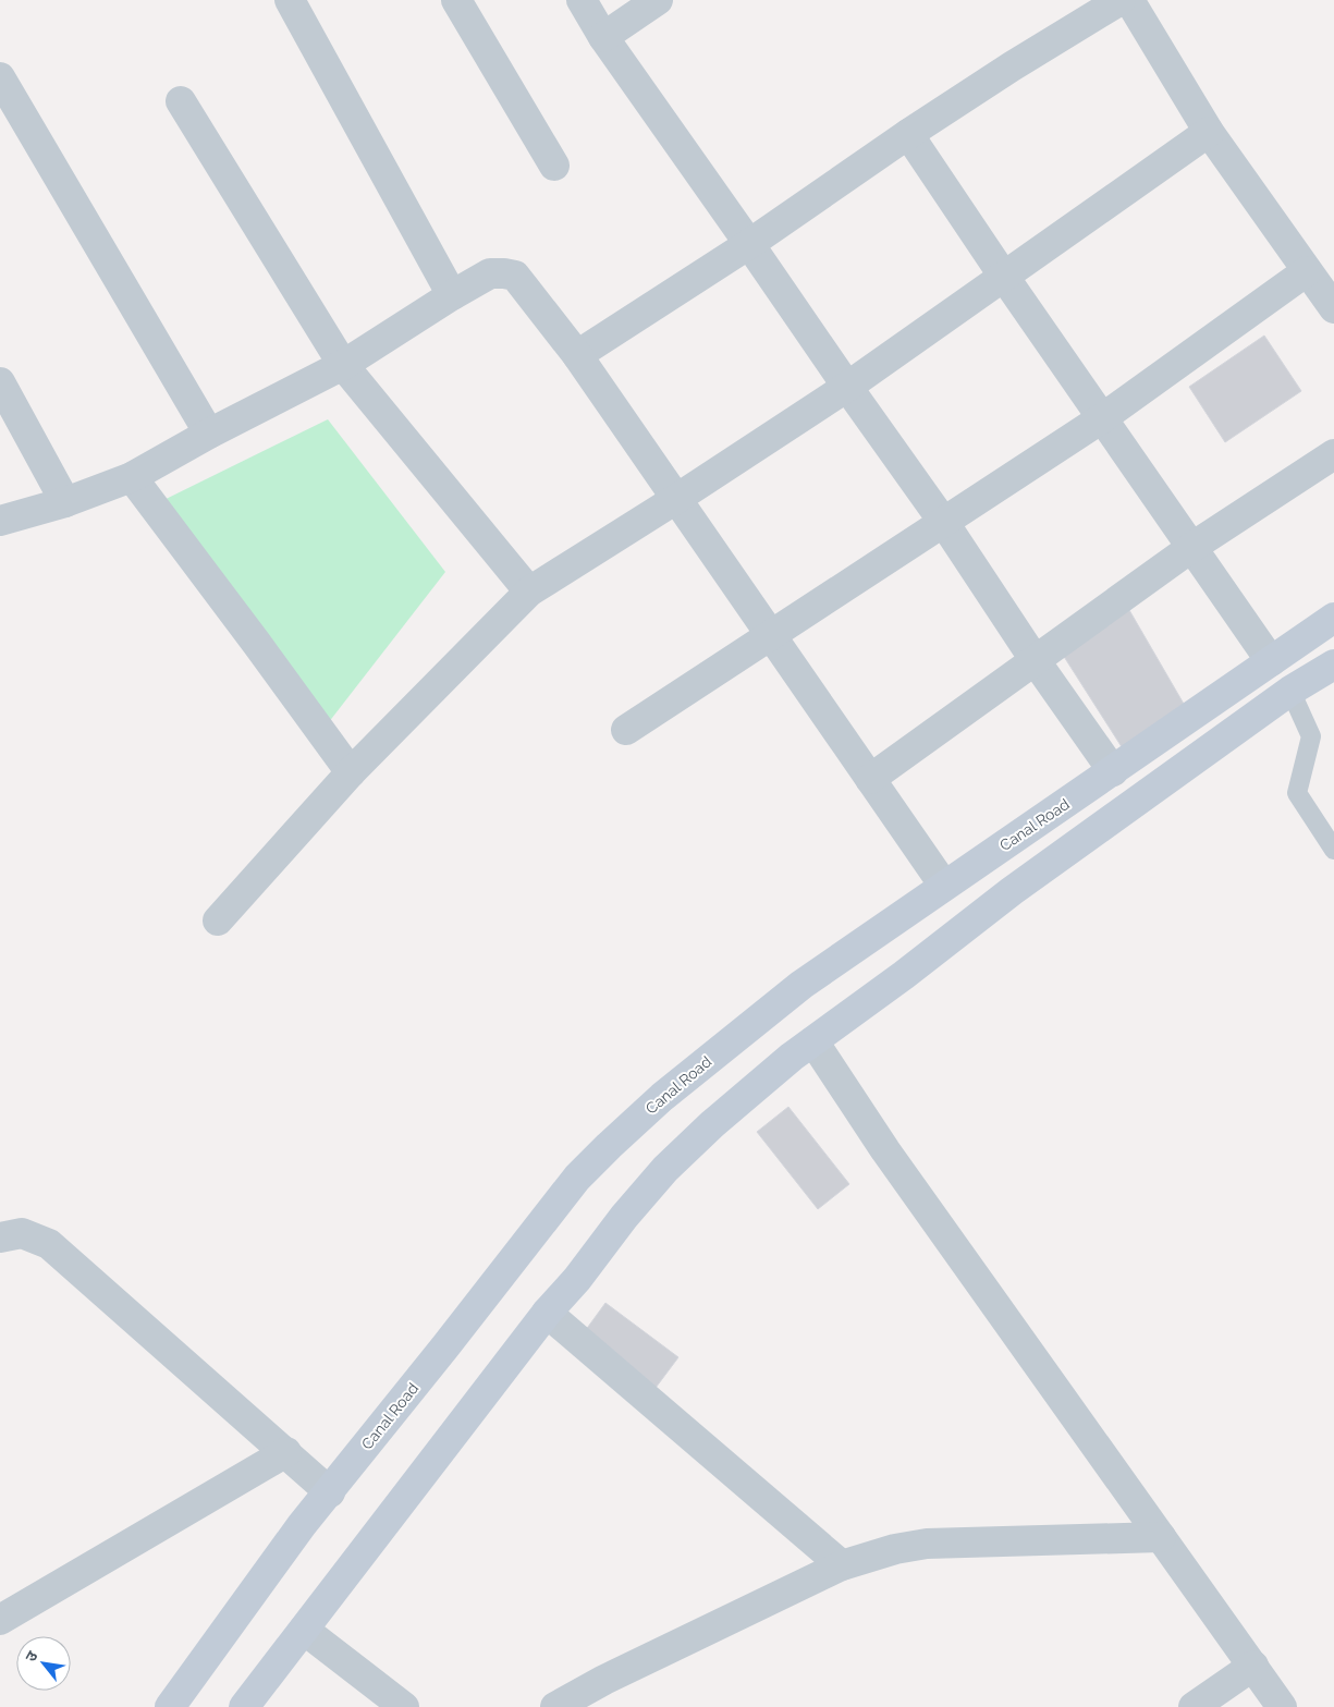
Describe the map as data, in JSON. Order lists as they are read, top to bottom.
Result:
{
  "streets": {
    "main road": ["Canal Road"]
  },
  "north": "top left"
}
